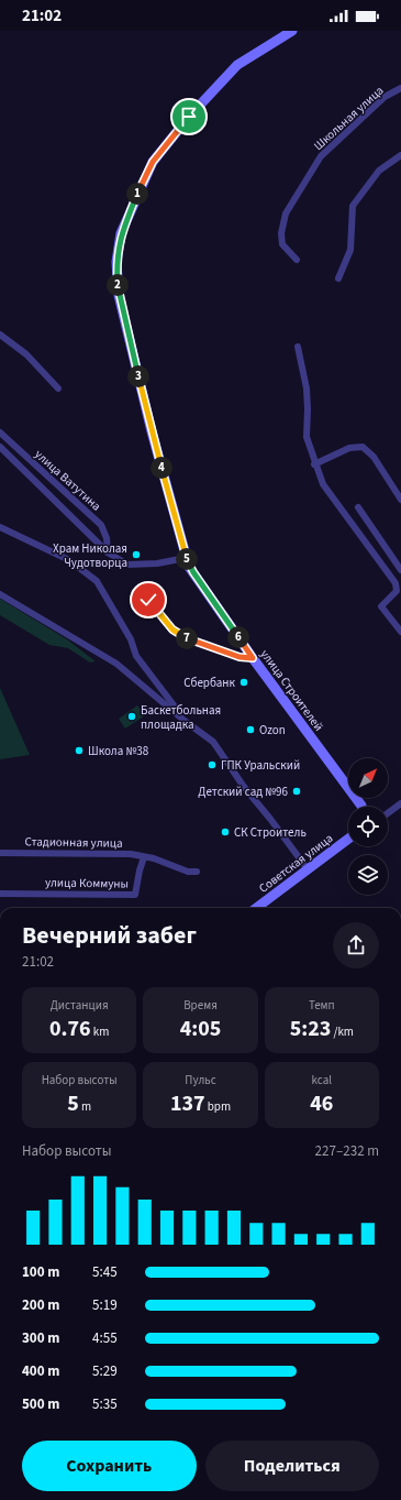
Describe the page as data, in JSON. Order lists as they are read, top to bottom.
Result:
{
  "streets": {
    "main road": ["улица Строителей", "Советская улица"],
    "street": [
      "Школьная улица",
      "улица Ватутина",
      "Стадионная улица",
      "улица Коммуны"
    ]
  },
  "crossings": [
    ["улица Ватутина", "улица Строителей"],
    ["Стадионная улица", "улица Коммуны"]
  ],
  "places": [
    "Храм Николая Чудотворца",
    "Сбербанк",
    "Баскетбольная площадка",
    "Ozon",
    "Школа №38",
    "ГПК Уральский",
    "Детский сад №96",
    "СК Строитель"
  ],
  "north": "top right",
  "page": {
    "status": "21:02",
    "pins": [
      "1",
      "2",
      "3",
      "4",
      "5",
      "6",
      "7"
    ],
    "heading": ["Вечерний забег", "21:02"],
    "stats": [
      ["Дистанция", "0.76 km"],
      ["Время", "4:05"],
      ["Темп", "5:23 /km"],
      ["Набор высоты", "5 m"],
      ["Пульс", "137 bpm"],
      ["kcal", "46"]
    ],
    "chart": ["Набор высоты", "227–232 m"],
    "list": [
      {
        "name": "100 m",
        "note": "5:45"
      },
      {
        "name": "200 m",
        "note": "5:19"
      },
      {
        "name": "300 m",
        "note": "4:55"
      },
      {
        "name": "400 m",
        "note": "5:29"
      },
      {
        "name": "500 m",
        "note": "5:35"
      }
    ],
    "buttons": ["Сохранить", "Поделиться"]
  }
}
